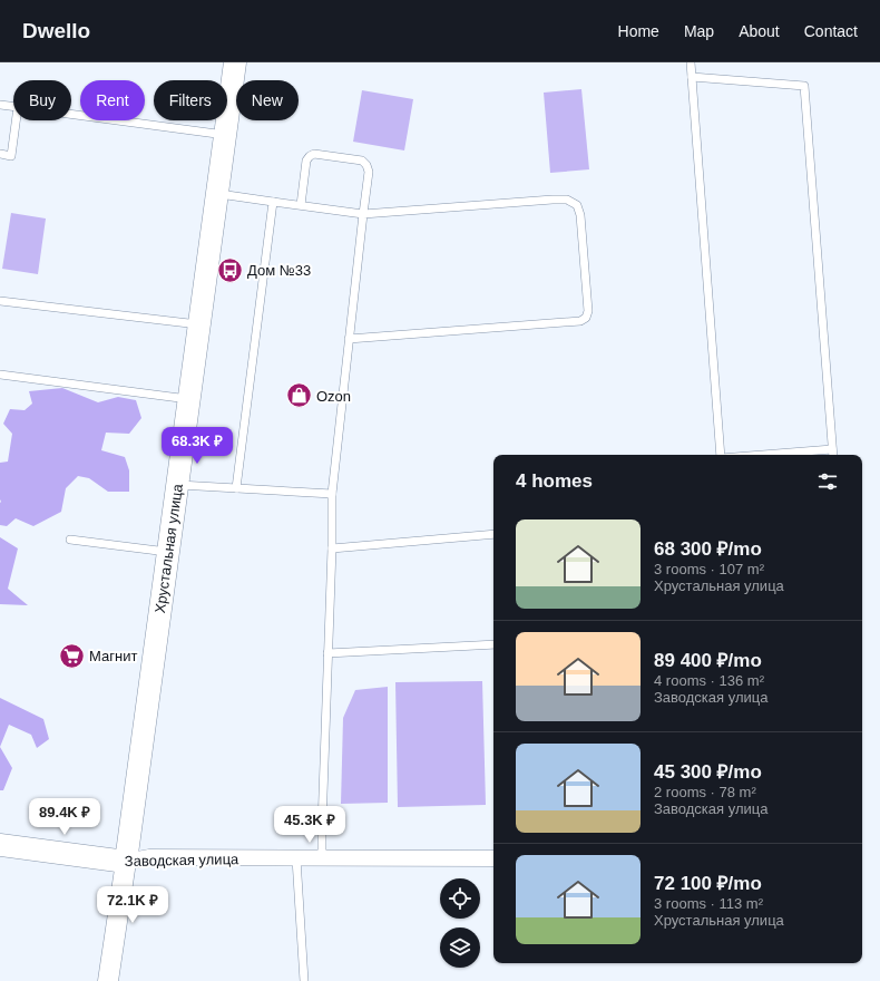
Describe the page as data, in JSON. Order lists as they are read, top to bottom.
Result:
{
  "streets": {
    "main road": ["Хрустальная улица", "Заводская улица"]
  },
  "crossings": [
    ["Хрустальная улица", "Заводская улица"]
  ],
  "places": {
    "bus stop": ["Дом №33"],
    "shop": ["Ozon"],
    "supermarket": ["Магнит"]
  },
  "page": {
    "header": "Dwello",
    "nav": [
      "Home",
      "Map",
      "About",
      "Contact"
    ],
    "chip": [
      "Buy",
      "Rent",
      "Filters",
      "New"
    ],
    "price": [
      "68.3K ₽",
      "89.4K ₽",
      "45.3K ₽",
      "72.1K ₽"
    ],
    "heading": "4 homes",
    "list": [
      {
        "name": "68 300 ₽/mo",
        "note": "3 rooms · 107 m² · Хрустальная улица"
      },
      {
        "name": "89 400 ₽/mo",
        "note": "4 rooms · 136 m² · Заводская улица"
      },
      {
        "name": "45 300 ₽/mo",
        "note": "2 rooms · 78 m² · Заводская улица"
      },
      {
        "name": "72 100 ₽/mo",
        "note": "3 rooms · 113 m² · Хрустальная улица"
      }
    ]
  }
}
